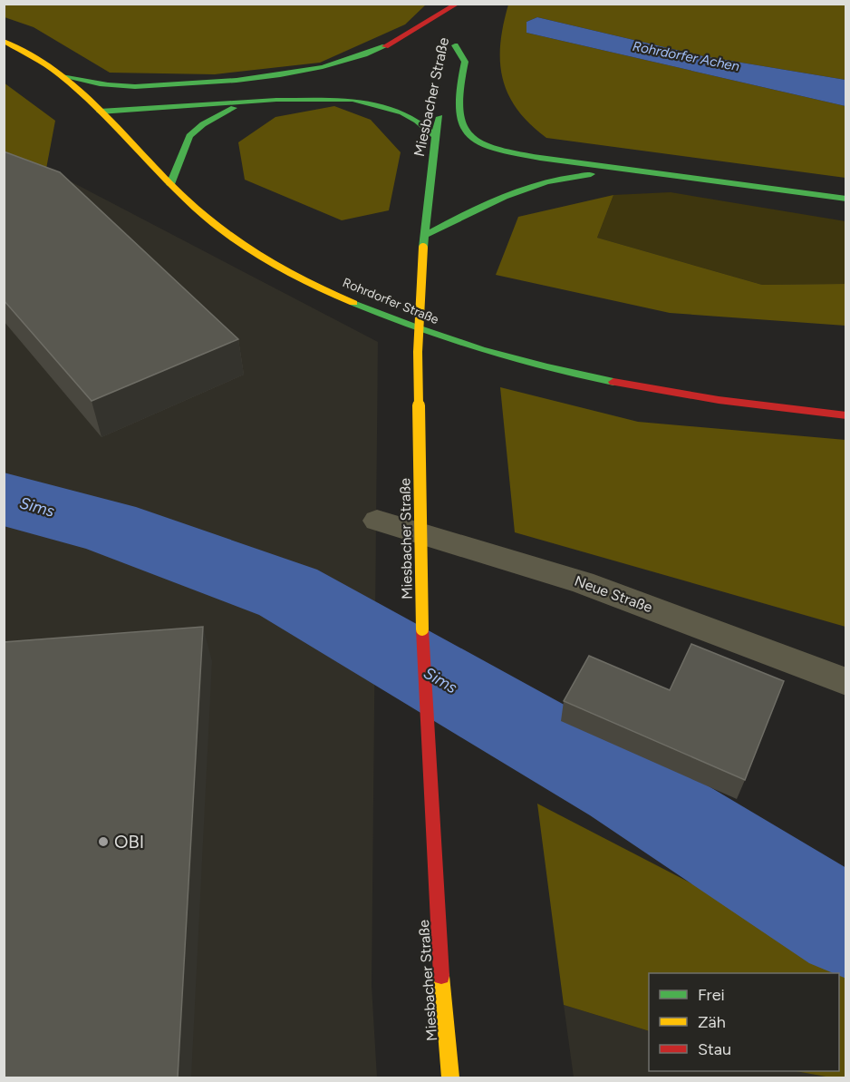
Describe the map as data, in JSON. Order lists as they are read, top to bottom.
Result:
{
  "streets": {
    "main road": ["Miesbacher Straße", "Rohrdorfer Straße"],
    "street": ["Neue Straße"]
  },
  "water": ["Rohrdorfer Achen", "Sims"],
  "places": ["OBI"],
  "legend": ["Frei", "Zäh", "Stau"]
}
